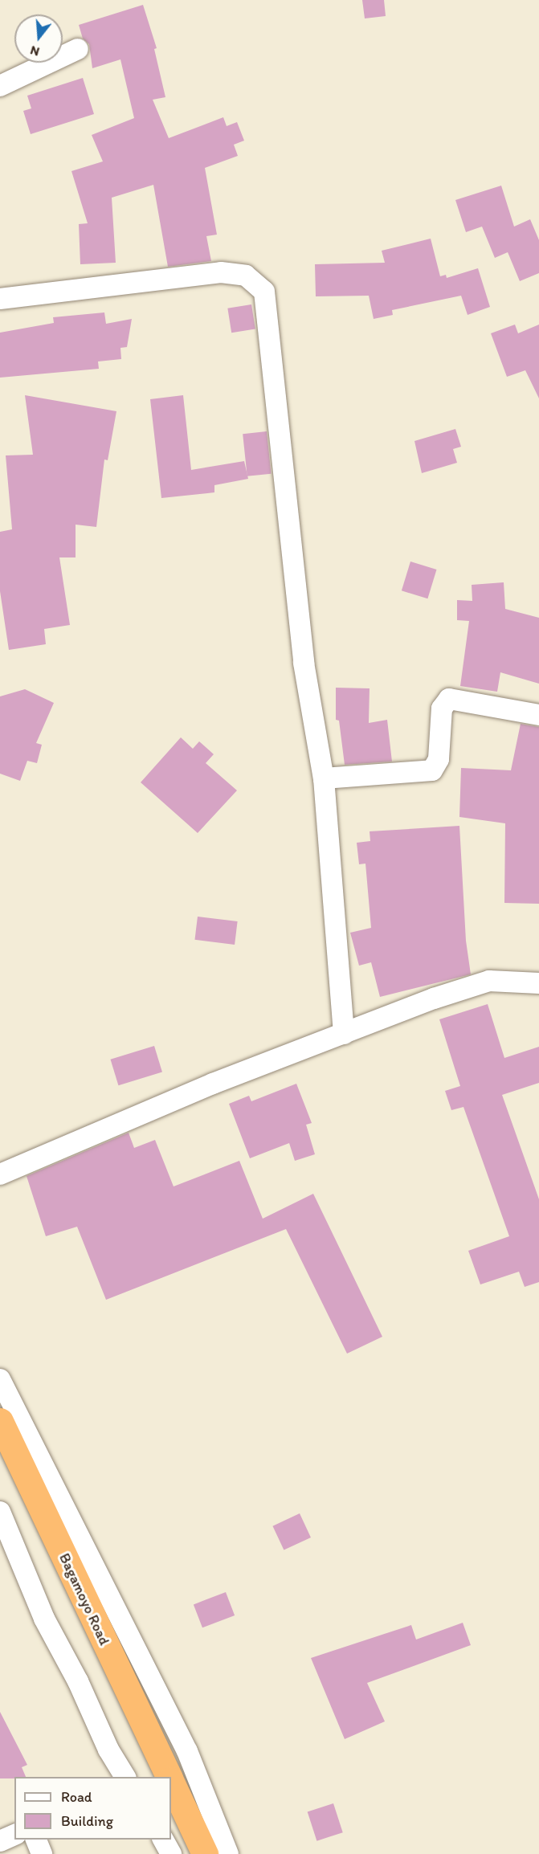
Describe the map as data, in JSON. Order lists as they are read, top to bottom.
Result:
{
  "streets": {
    "highway": ["Bagamoyo Road"]
  },
  "legend": ["Road", "Building"],
  "north": "bottom"
}
